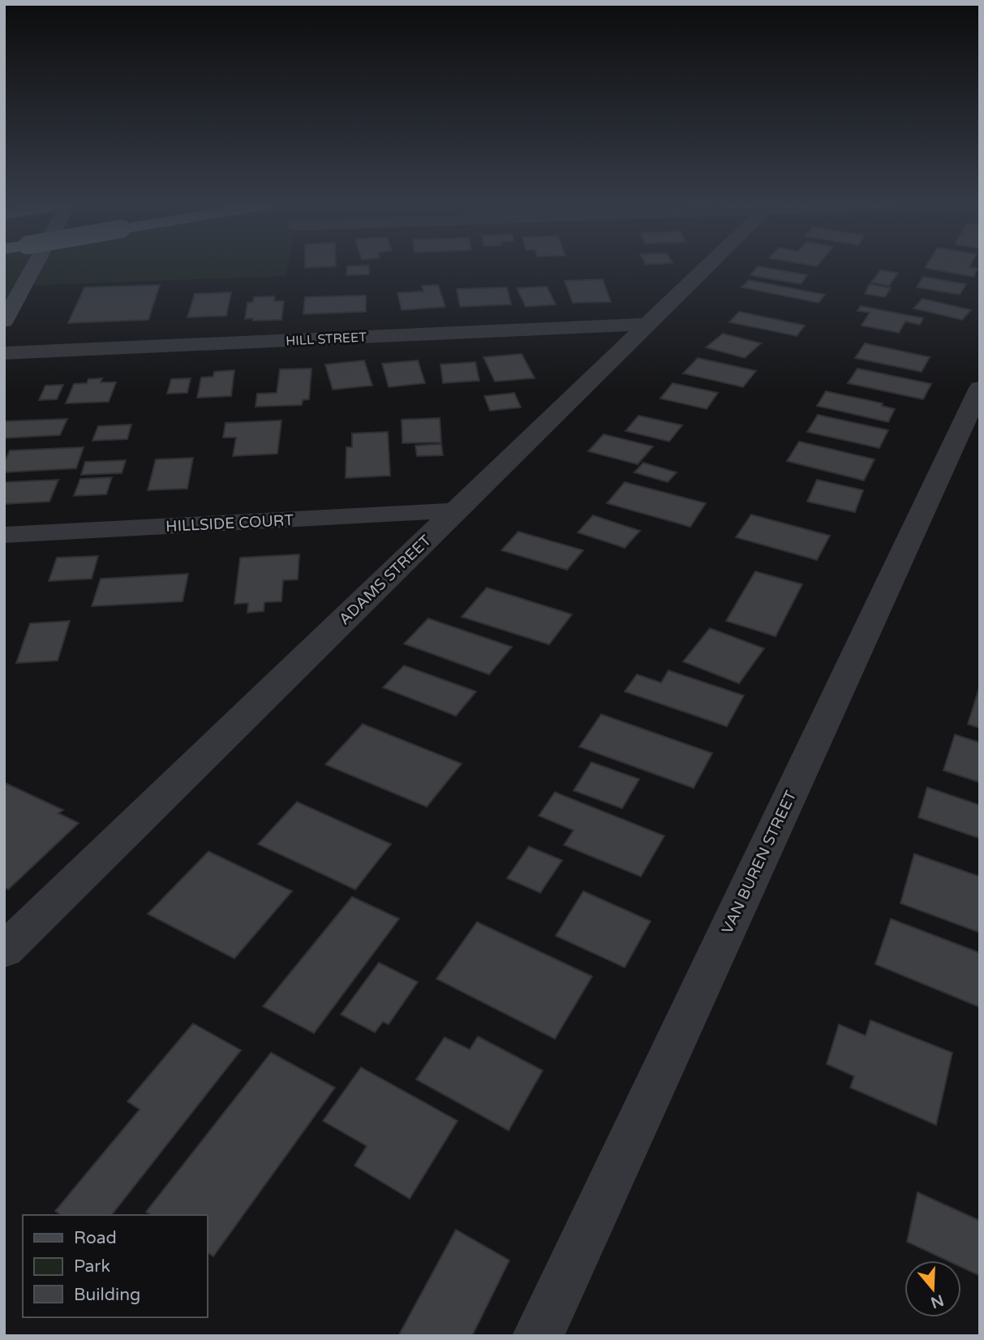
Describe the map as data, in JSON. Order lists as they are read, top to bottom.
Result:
{
  "streets": {
    "street": [
      "HILL STREET",
      "HILLSIDE COURT",
      "ADAMS STREET",
      "VAN BUREN STREET"
    ]
  },
  "crossings": [
    ["HILL STREET", "ADAMS STREET"],
    ["HILLSIDE COURT", "ADAMS STREET"]
  ],
  "legend": ["Road", "Park", "Building"],
  "north": "bottom"
}
